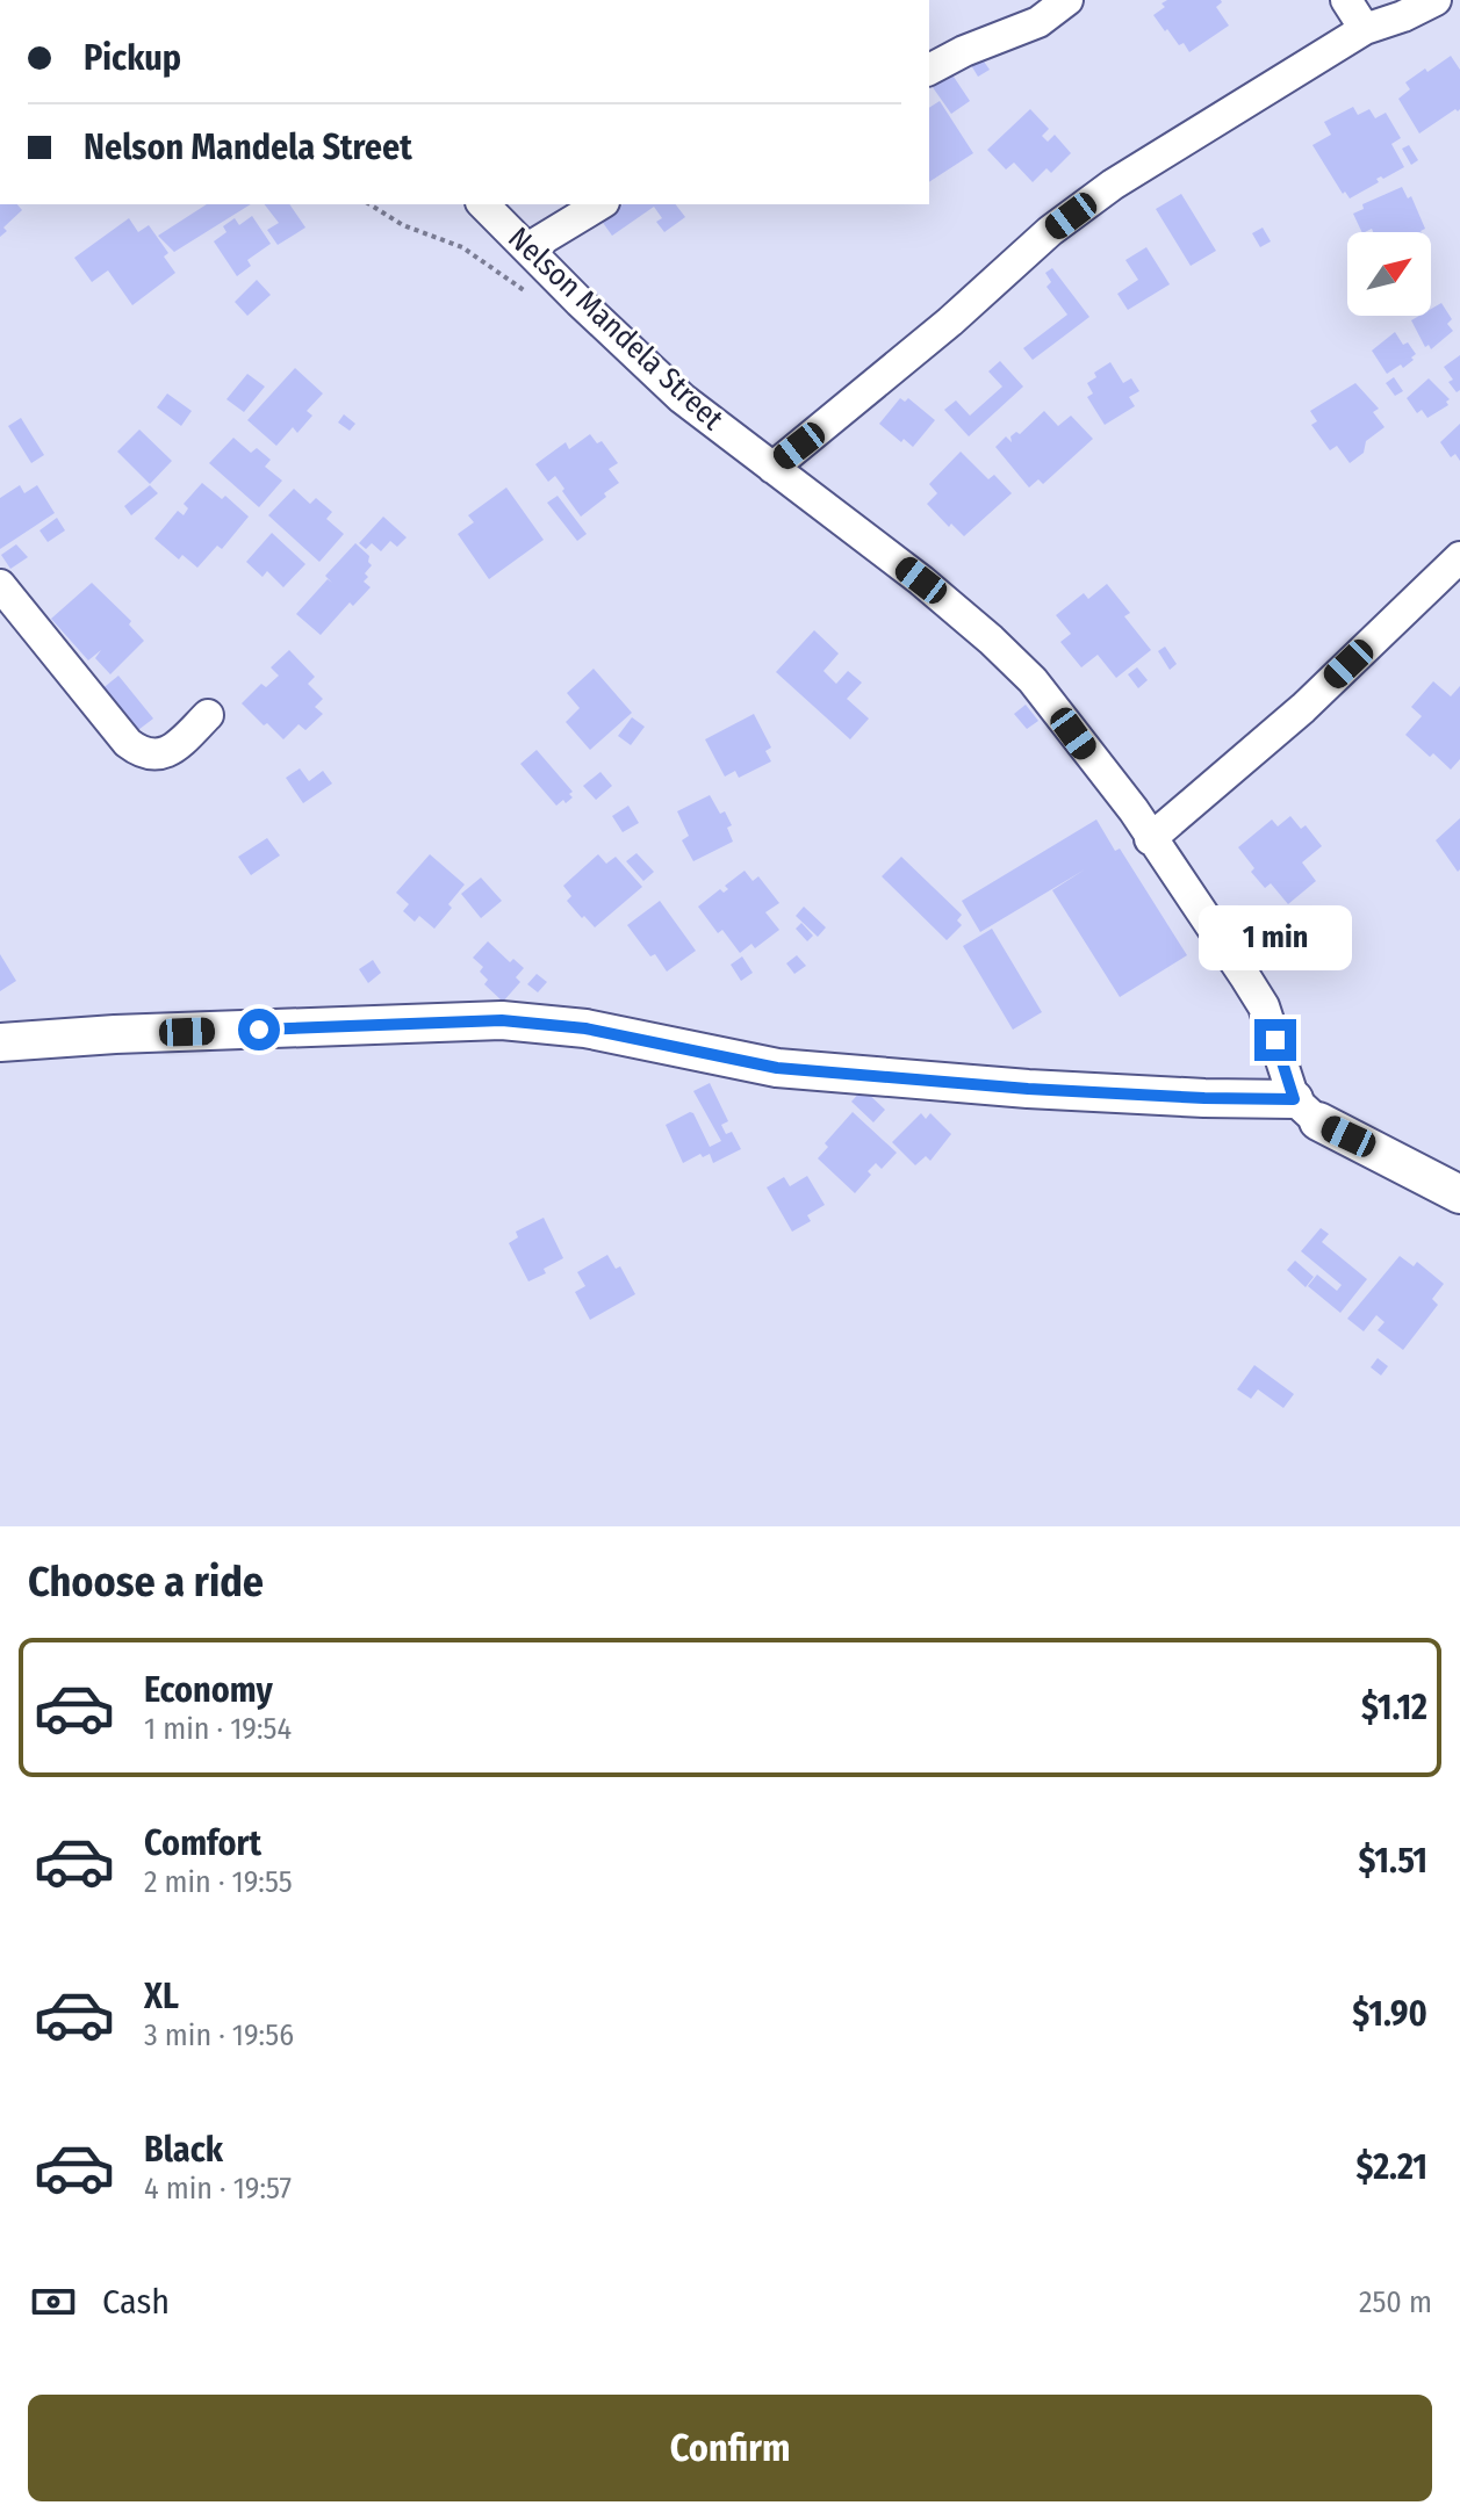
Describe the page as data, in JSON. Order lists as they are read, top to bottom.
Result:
{
  "streets": {
    "street": ["Nelson Mandela Street"]
  },
  "north": "top right",
  "page": {
    "banner": ["Pickup", "Nelson Mandela Street"],
    "bubble": "1 min",
    "heading": "Choose a ride",
    "list": [
      {
        "name": "Economy",
        "note": "1 min · 19:54",
        "value": "$1.12"
      },
      {
        "name": "Comfort",
        "note": "2 min · 19:55",
        "value": "$1.51"
      },
      {
        "name": "XL",
        "note": "3 min · 19:56",
        "value": "$1.90"
      },
      {
        "name": "Black",
        "note": "4 min · 19:57",
        "value": "$2.21"
      }
    ],
    "pay": ["Cash", "250 m"],
    "buttons": "Confirm"
  }
}
